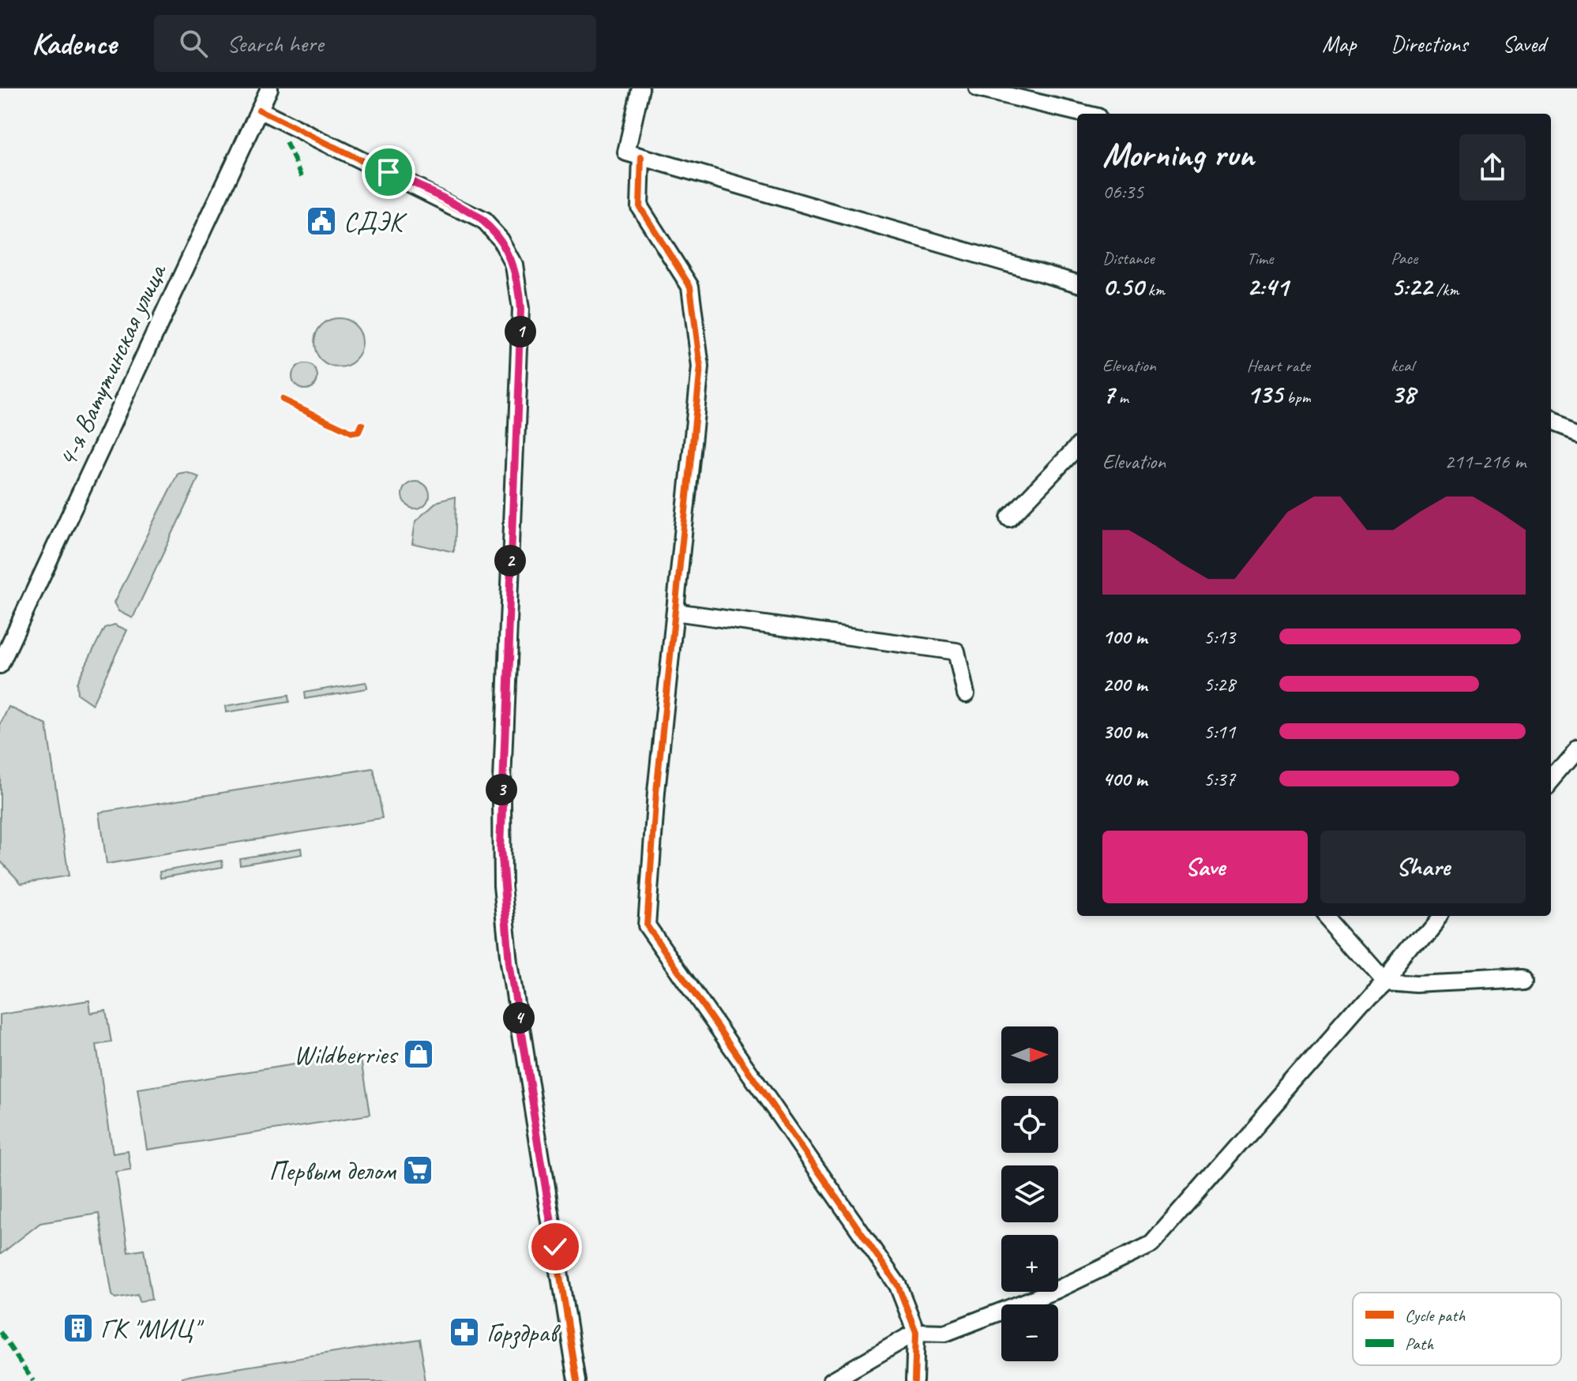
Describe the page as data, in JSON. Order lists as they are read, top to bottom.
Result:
{
  "streets": {
    "street": ["4-я Ватутинская улица"]
  },
  "places": {
    "public building": ["СДЭК"],
    "shop": ["Wildberries"],
    "supermarket": ["Первым делом"],
    "building": ["ГК \"МИЦ\""],
    "pharmacy": ["Горздрав"]
  },
  "legend": ["Cycle path", "Path"],
  "north": "right",
  "page": {
    "header": "Kadence",
    "search": "Search here",
    "nav": ["Map", "Directions", "Saved"],
    "heading": ["Morning run", "06:35"],
    "stats": [
      ["Distance", "0.50 km"],
      ["Time", "2:41"],
      ["Pace", "5:22 /km"],
      ["Elevation", "7 m"],
      ["Heart rate", "135 bpm"],
      ["kcal", "38"]
    ],
    "pins": [
      "1",
      "2",
      "3",
      "4"
    ],
    "chart": ["Elevation", "211–216 m"],
    "list": [
      {
        "name": "100 m",
        "note": "5:13"
      },
      {
        "name": "200 m",
        "note": "5:28"
      },
      {
        "name": "300 m",
        "note": "5:11"
      },
      {
        "name": "400 m",
        "note": "5:37"
      }
    ],
    "buttons": ["Save", "Share"],
    "map_buttons": ["+", "−"]
  }
}
